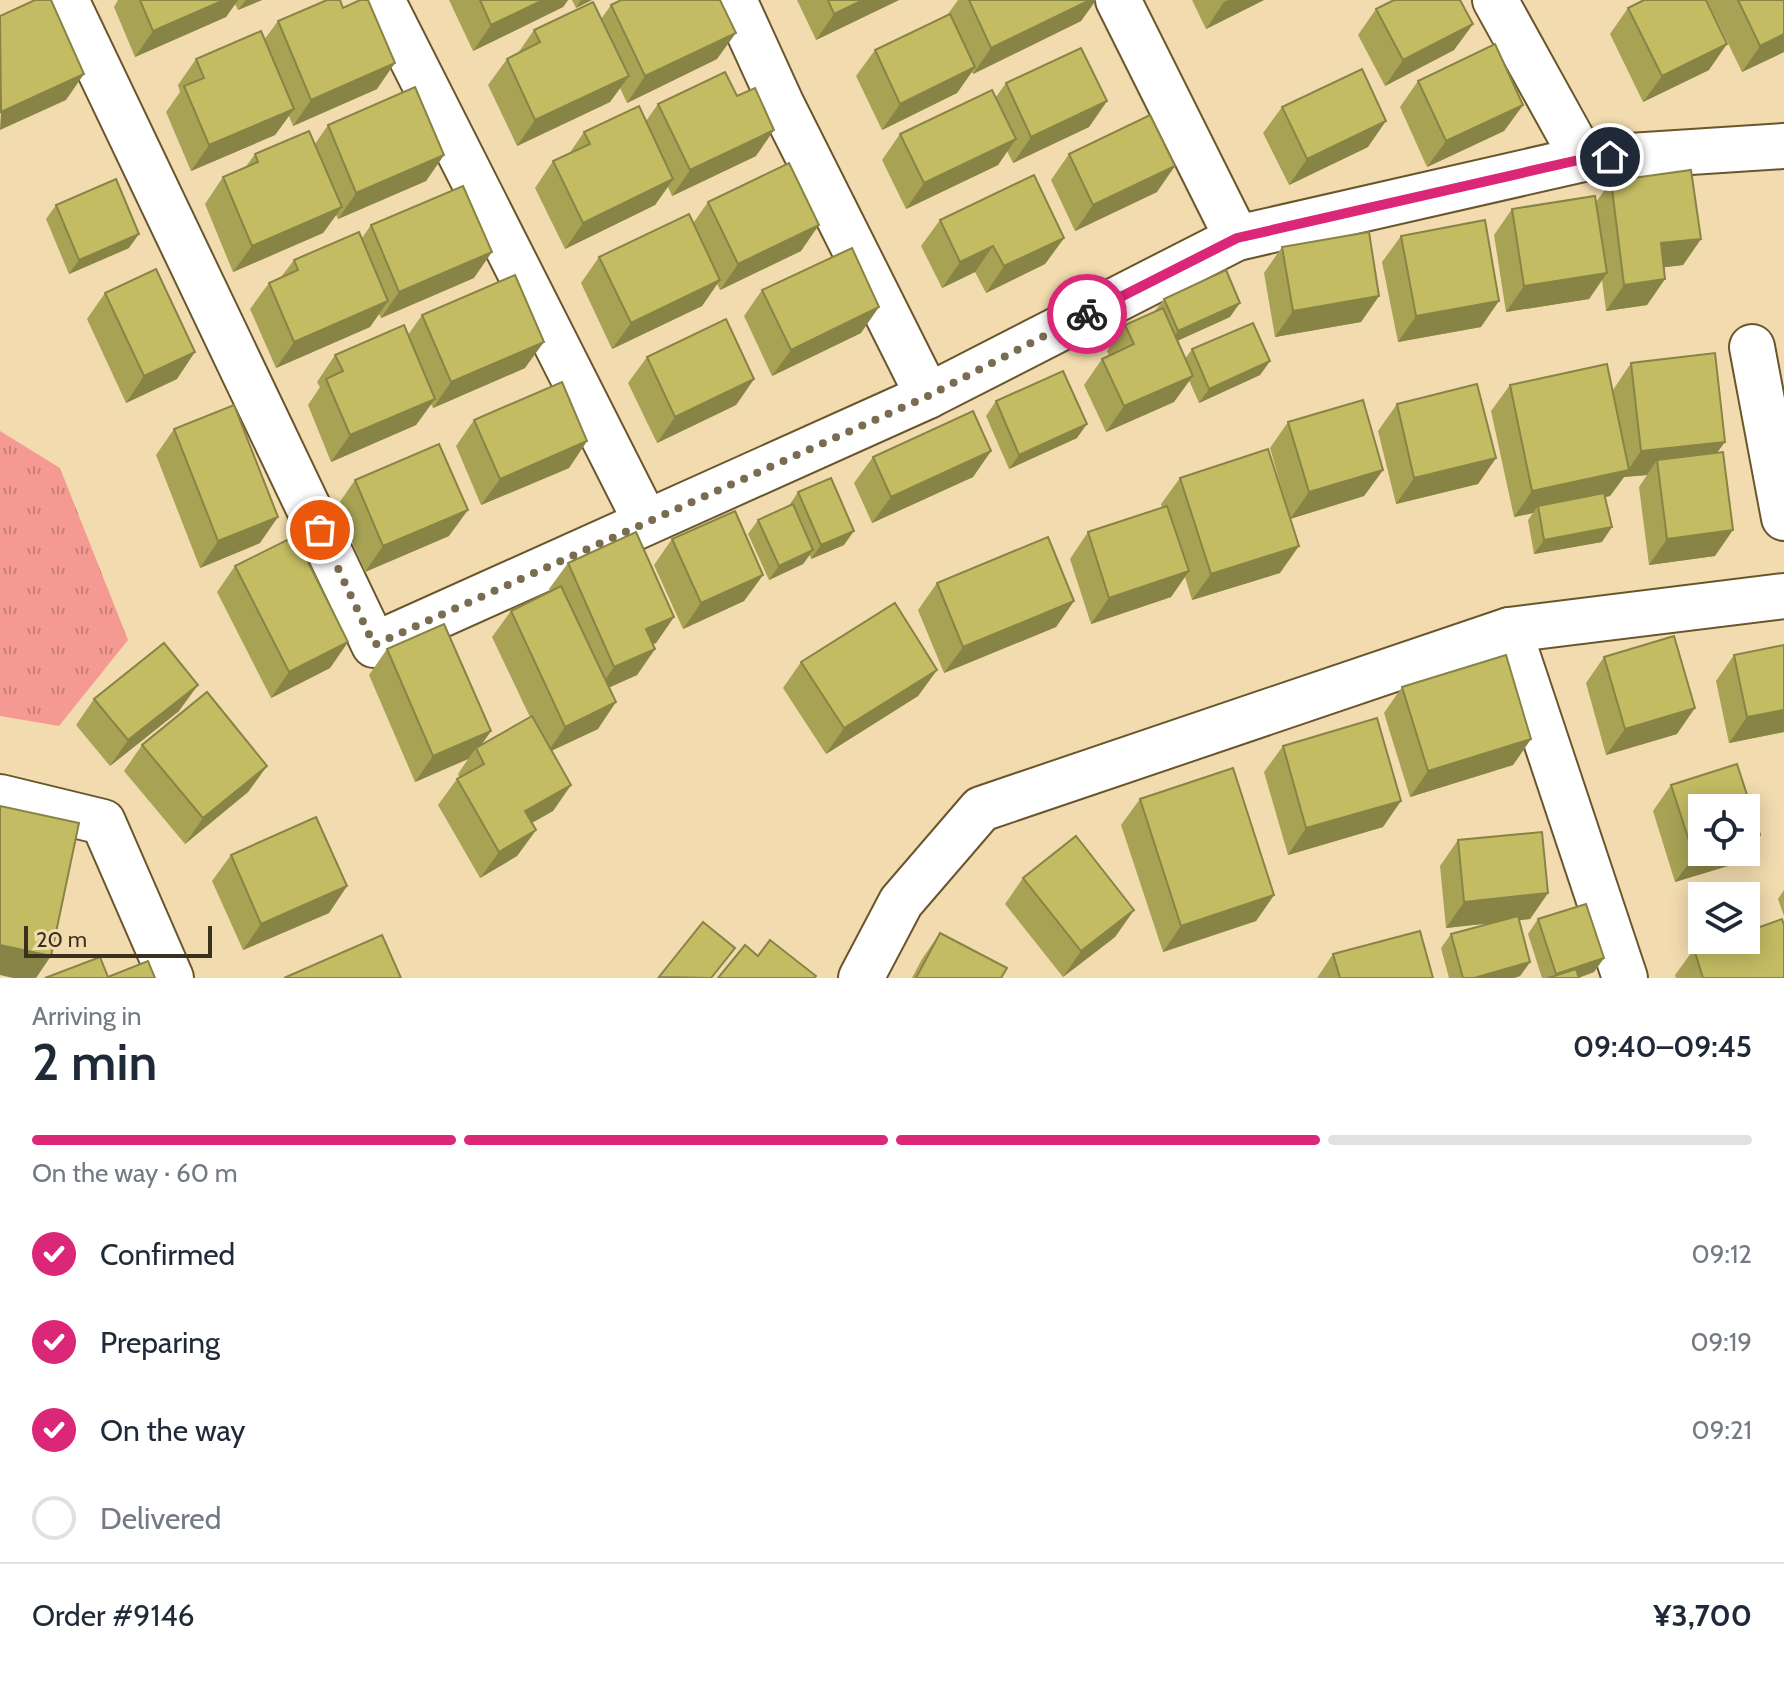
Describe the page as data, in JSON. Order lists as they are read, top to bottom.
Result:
{
  "scale_bar": "20 m",
  "page": {
    "scale": "20 m",
    "heading": ["2 min", "Arriving in", "09:40–09:45"],
    "panel": ["Order #9146", "¥3,700"],
    "bar": "On the way · 60 m",
    "list": [
      ["Confirmed", "09:12"],
      ["Preparing", "09:19"],
      ["On the way", "09:21"],
      "Delivered"
    ]
  }
}
